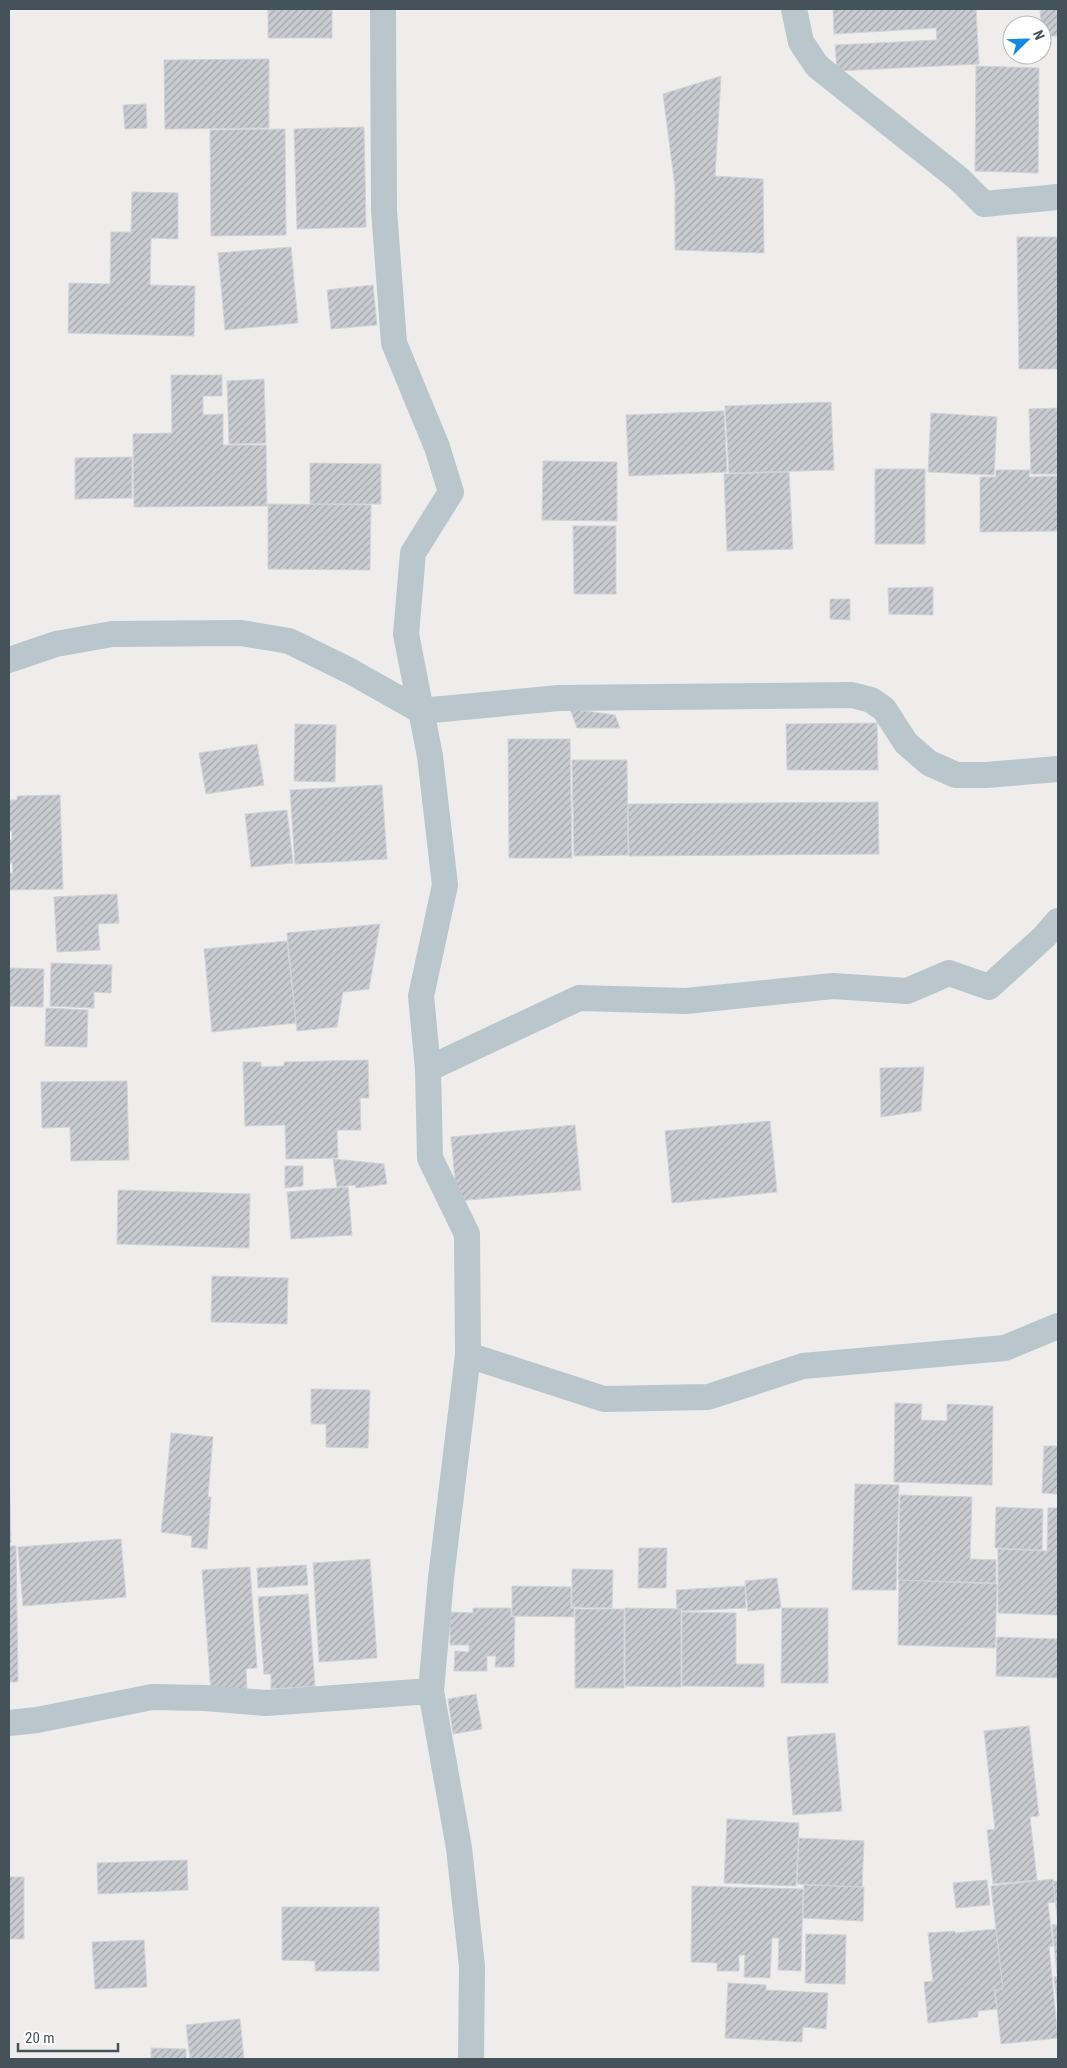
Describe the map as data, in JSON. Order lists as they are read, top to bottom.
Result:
{
  "scale_bar": "20 m",
  "north": "top right"
}
